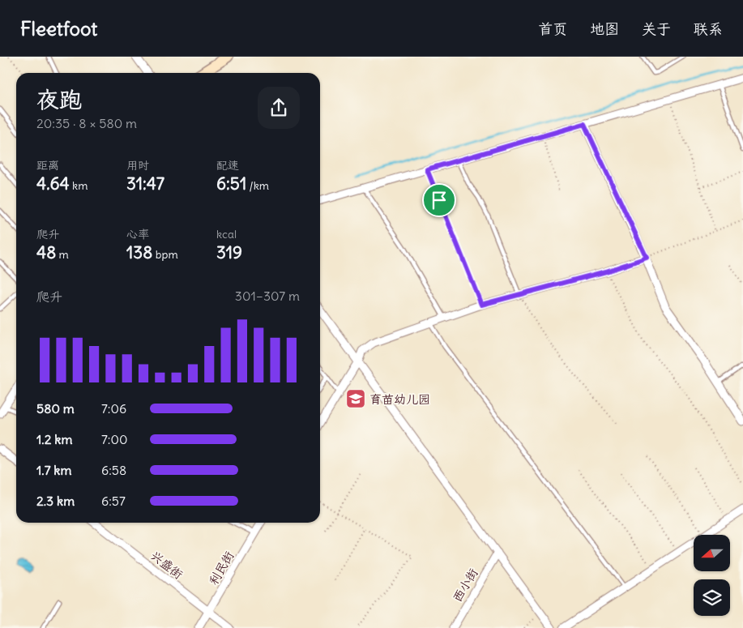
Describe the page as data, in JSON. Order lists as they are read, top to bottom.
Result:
{
  "streets": {
    "street": ["兴盛街", "利民街", "西小街"]
  },
  "crossings": [
    ["兴盛街", "利民街"]
  ],
  "places": {
    "school or university": ["育苗幼儿园"]
  },
  "north": "left",
  "page": {
    "header": "Fleetfoot",
    "nav": [
      "首页",
      "地图",
      "关于",
      "联系"
    ],
    "heading": ["夜跑", "20:35 · 8 × 580 m"],
    "stats": [
      ["距离", "4.64 km"],
      ["用时", "31:47"],
      ["配速", "6:51 /km"],
      ["爬升", "48 m"],
      ["心率", "138 bpm"],
      ["kcal", "319"]
    ],
    "chart": ["爬升", "301–307 m"],
    "list": [
      {
        "name": "580 m",
        "note": "7:06"
      },
      {
        "name": "1.2 km",
        "note": "7:00"
      },
      {
        "name": "1.7 km",
        "note": "6:58"
      },
      {
        "name": "2.3 km",
        "note": "6:57"
      }
    ]
  }
}
